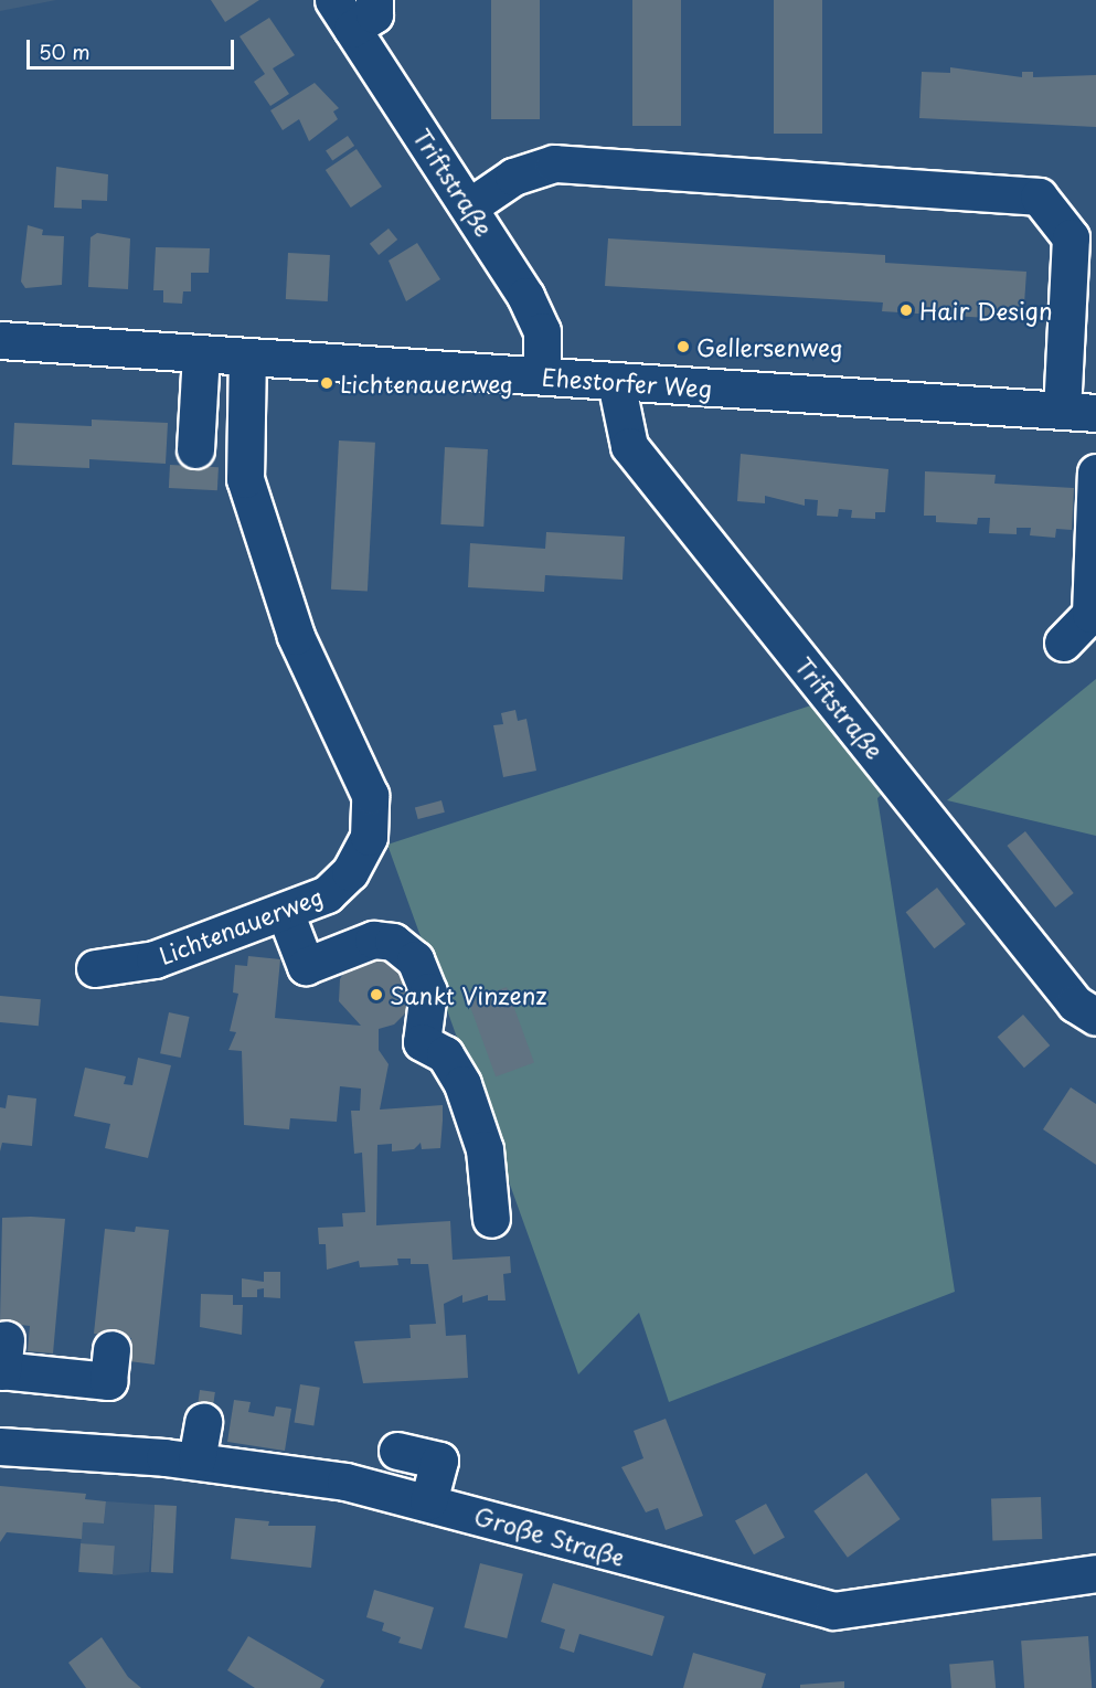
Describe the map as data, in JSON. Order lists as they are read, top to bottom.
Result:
{
  "streets": {
    "street": [
      "Triftstraße",
      "Ehestorfer Weg",
      "Lichtenauerweg",
      "Große Straße"
    ]
  },
  "crossings": [
    ["Triftstraße", "Ehestorfer Weg"],
    ["Ehestorfer Weg", "Lichtenauerweg"]
  ],
  "places": [
    "Hair Design",
    "Gellersenweg",
    "Lichtenauerweg",
    "Sankt Vinzenz"
  ],
  "scale_bar": "50 m"
}
